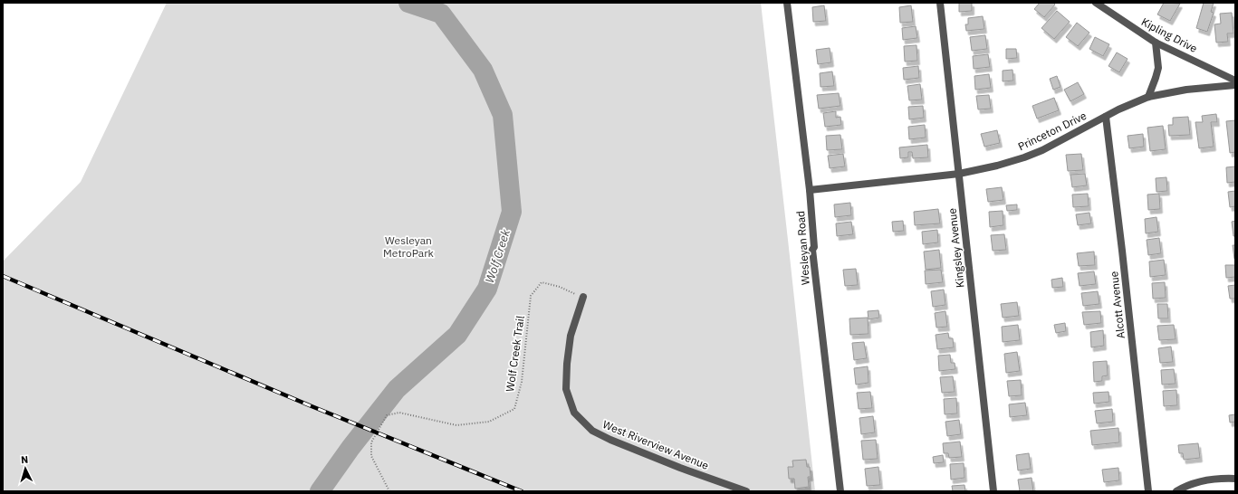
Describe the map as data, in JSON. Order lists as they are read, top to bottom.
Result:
{
  "streets": {
    "street": [
      "Kipling Drive",
      "Princeton Drive",
      "Wesleyan Road",
      "Kingsley Avenue",
      "Alcott Avenue",
      "West Riverview Avenue"
    ],
    "path": ["Wolf Creek Trail"]
  },
  "crossings": [
    ["Princeton Drive", "Wesleyan Road"],
    ["Princeton Drive", "Kingsley Avenue"],
    ["Princeton Drive", "Alcott Avenue"],
    ["Wolf Creek Trail", "West Riverview Avenue"]
  ],
  "water": ["Wolf Creek"],
  "parks": ["Wesleyan MetroPark"],
  "north": "top"
}
